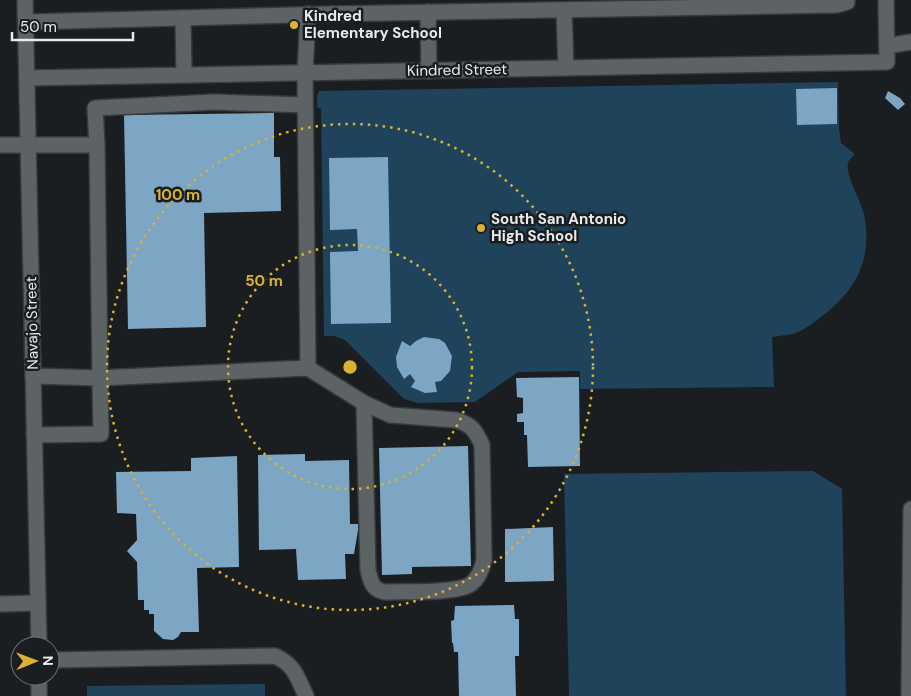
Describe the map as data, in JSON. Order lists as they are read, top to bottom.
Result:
{
  "streets": {
    "street": ["Kindred Street", "Navajo Street"]
  },
  "crossings": [
    ["Kindred Street", "Navajo Street"]
  ],
  "places": ["Kindred Elementary School", "South San Antonio High School"],
  "scale_bar": "50 m",
  "north": "right",
  "rings": ["100 m", "50 m"]
}
